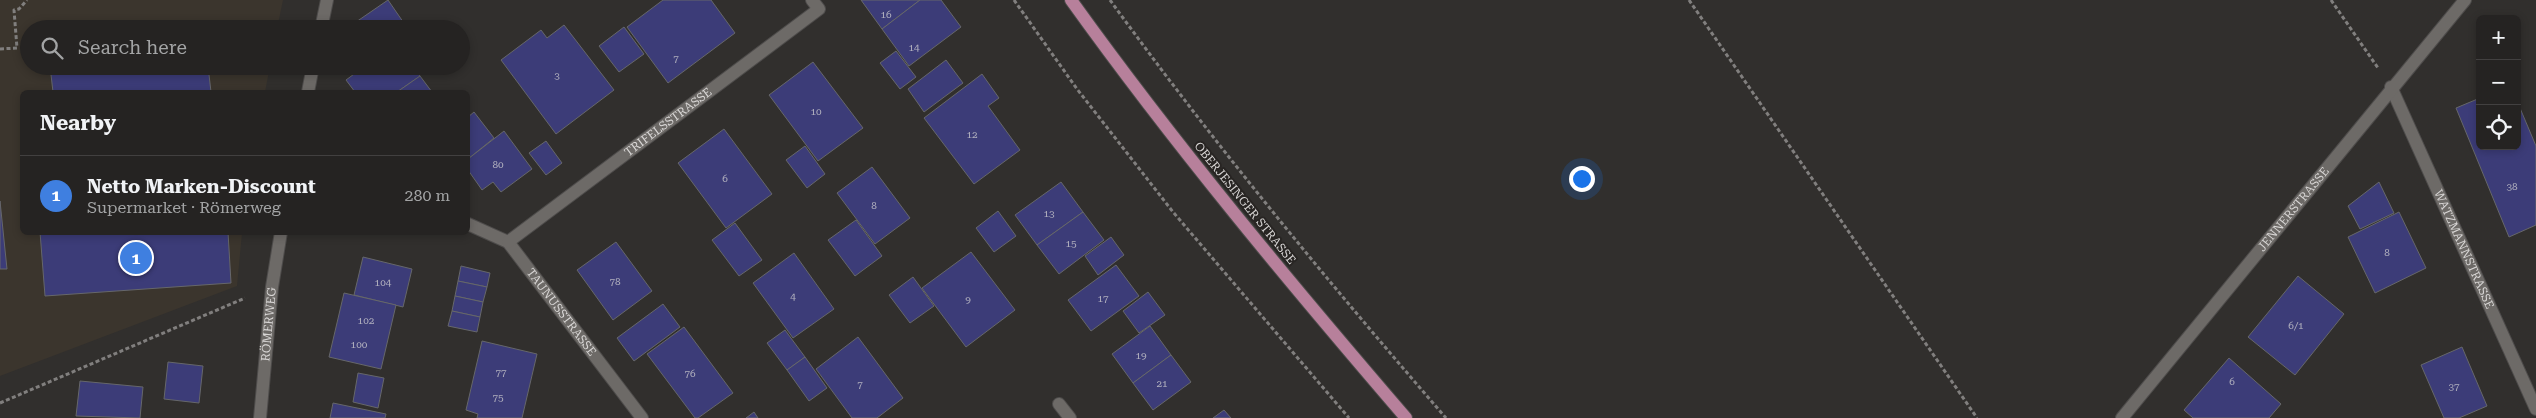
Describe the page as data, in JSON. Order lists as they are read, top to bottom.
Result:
{
  "streets": {
    "main road": ["OBERJESINGER STRASSE"],
    "street": [
      "TRIFELSSTRASSE",
      "JENNERSTRASSE",
      "WATZMANNSTRASSE",
      "TAUNUSSTRASSE",
      "RÖMERWEG"
    ]
  },
  "crossings": [
    ["TRIFELSSTRASSE", "TAUNUSSTRASSE"],
    ["JENNERSTRASSE", "WATZMANNSTRASSE"]
  ],
  "house_numbers": [
    "16",
    "14",
    "7",
    "3",
    "10",
    "12",
    "80",
    "6",
    "38",
    "8",
    "13",
    "15",
    "8",
    "78",
    "104",
    "4",
    "17",
    "9",
    "102",
    "6/1",
    "100",
    "19",
    "77",
    "76",
    "6",
    "21",
    "7",
    "37",
    "75"
  ],
  "page": {
    "map_buttons": ["+", "−"],
    "search": "Search here",
    "heading": "Nearby",
    "list": [
      {
        "mark": "1",
        "name": "Netto Marken-Discount",
        "note": "Supermarket · Römerweg",
        "value": "280 m"
      }
    ],
    "pins": "1"
  }
}
